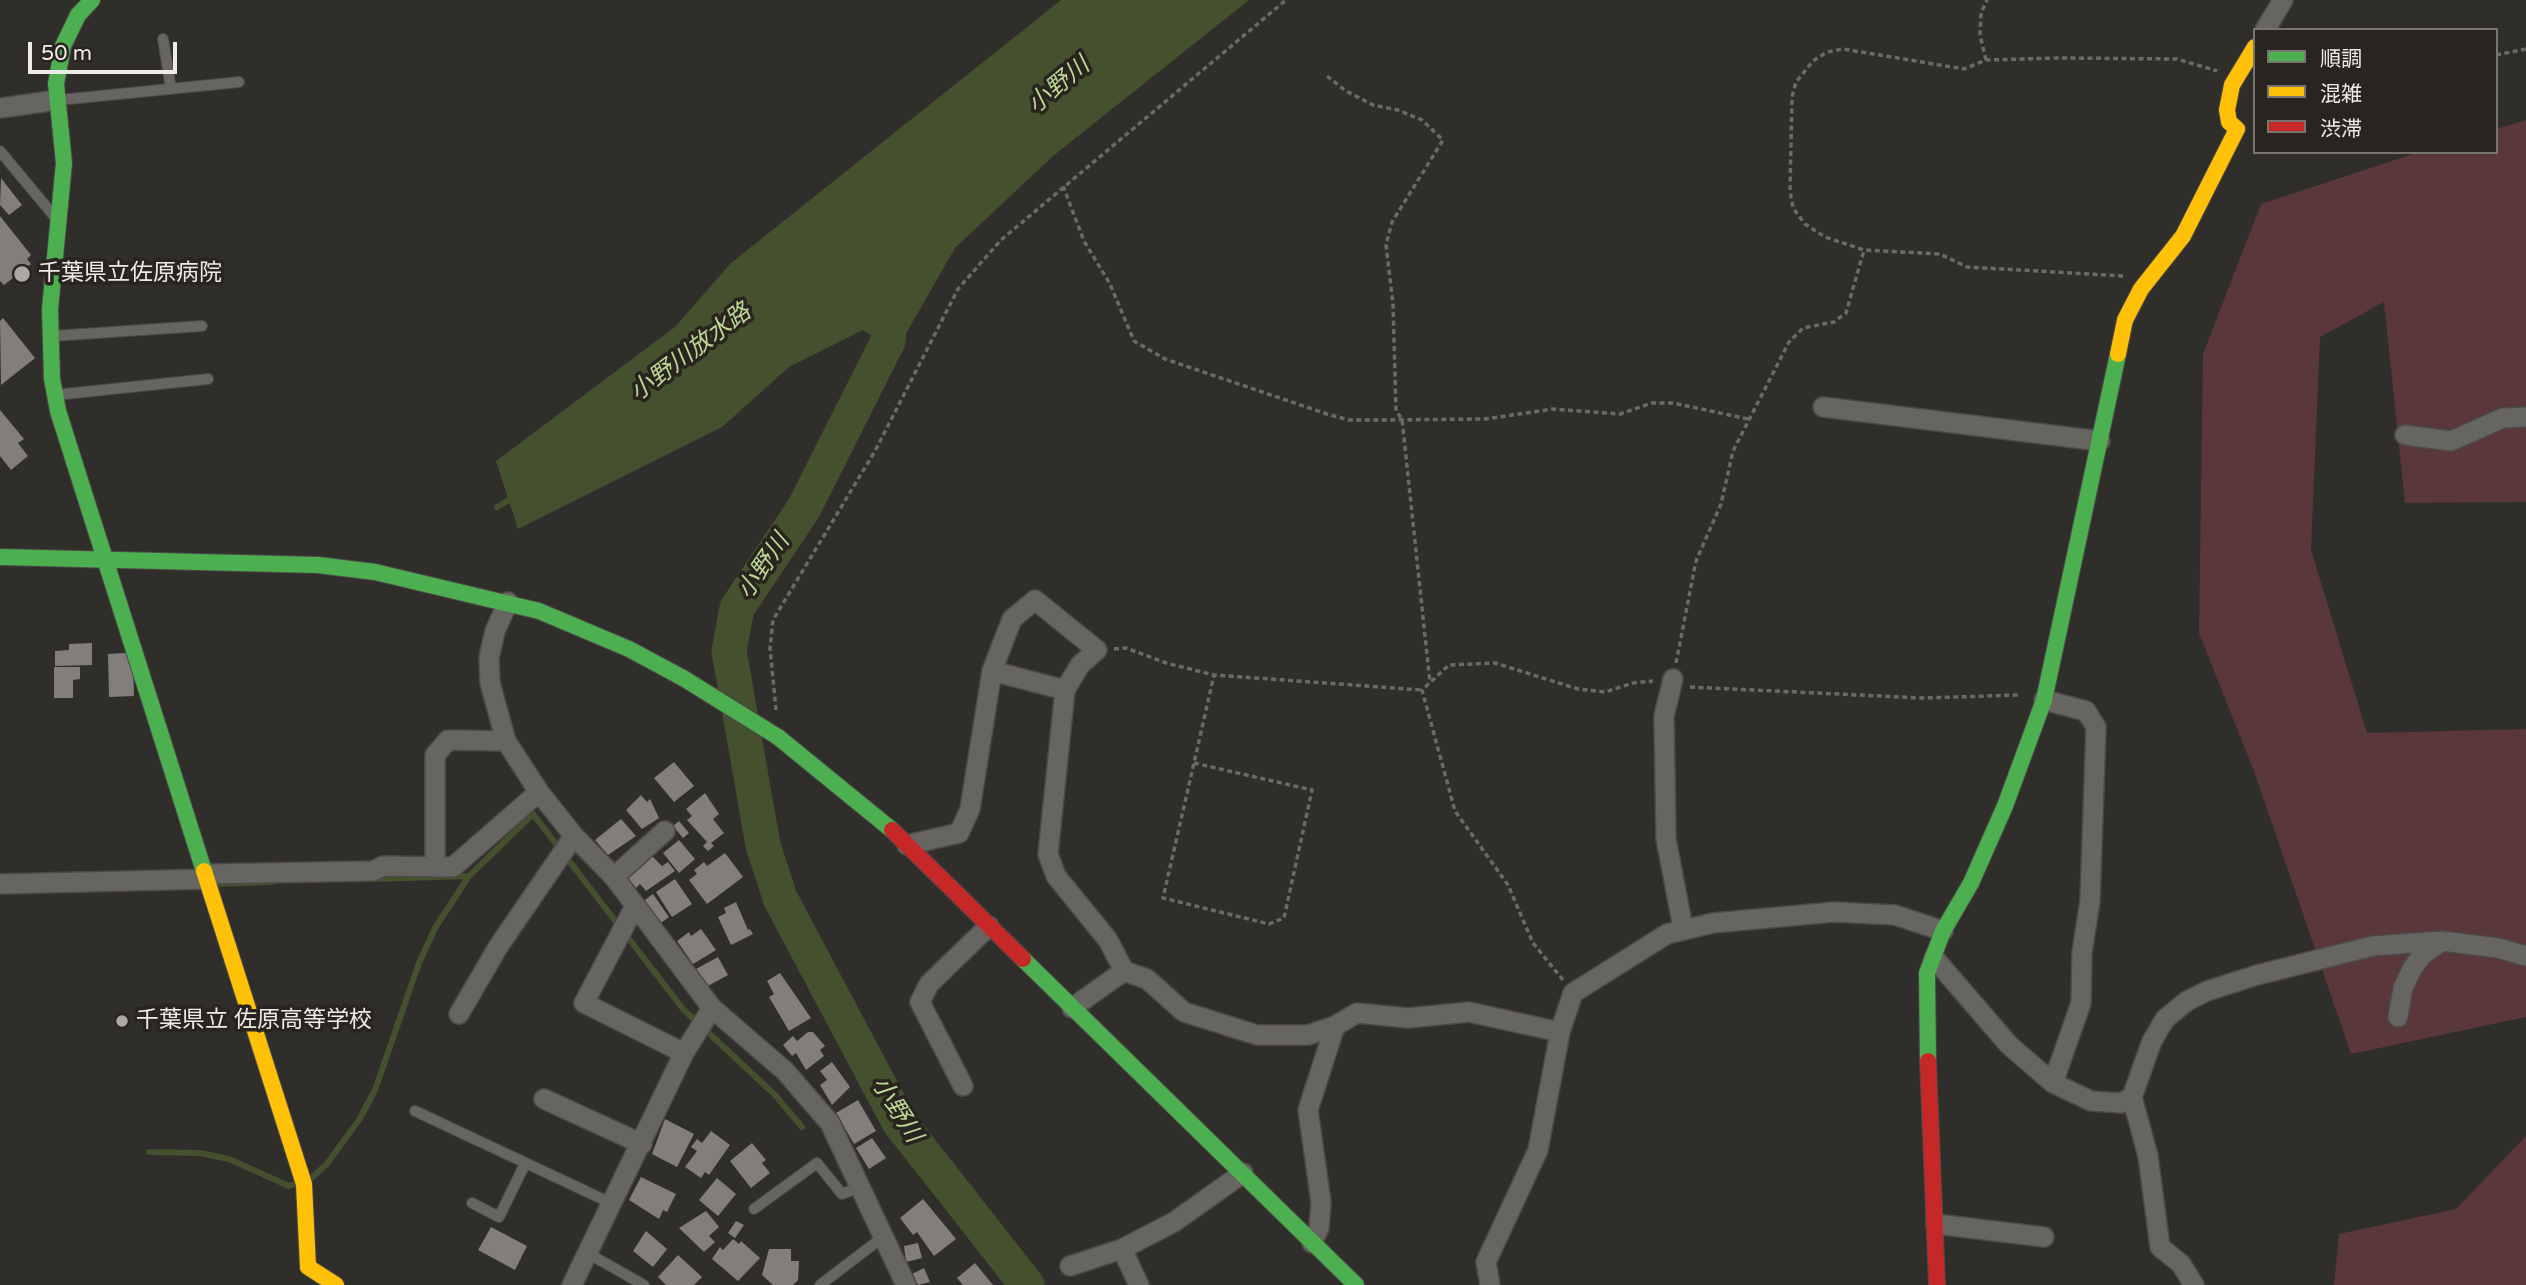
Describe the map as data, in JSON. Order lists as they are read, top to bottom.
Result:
{
  "water": ["小野川", "小野川放水路"],
  "places": ["千葉県立佐原病院", "千葉県立 佐原高等学校"],
  "legend": ["順調", "混雑", "渋滞"],
  "scale_bar": "50 m"
}
